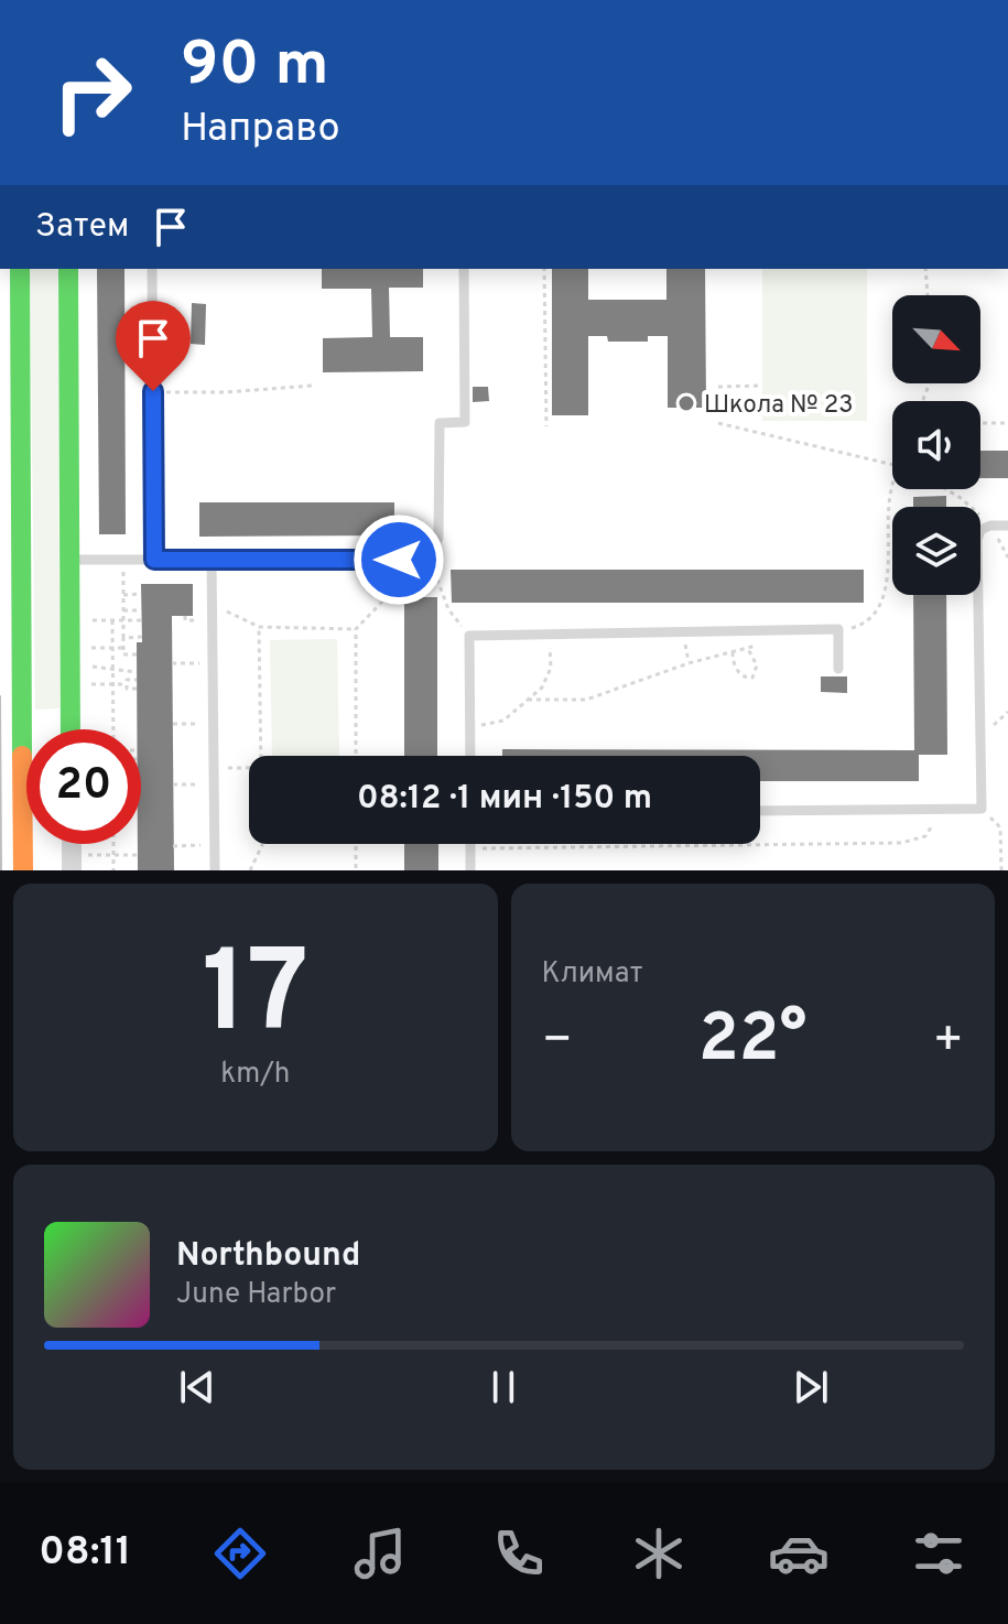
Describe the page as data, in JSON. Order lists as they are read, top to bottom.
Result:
{
  "places": ["Школа № 23"],
  "north": "bottom right",
  "page": {
    "turn": ["90 m", "Направо"],
    "then": "Затем",
    "limit": "20",
    "trip": "08:12 · 1 мин · 150 m",
    "tile": [
      ["17", "km/h"],
      "Климат"
    ],
    "heat": ["−", "22°", "+"],
    "song": ["Northbound", "June Harbor"],
    "tabs": "08:11"
  }
}
